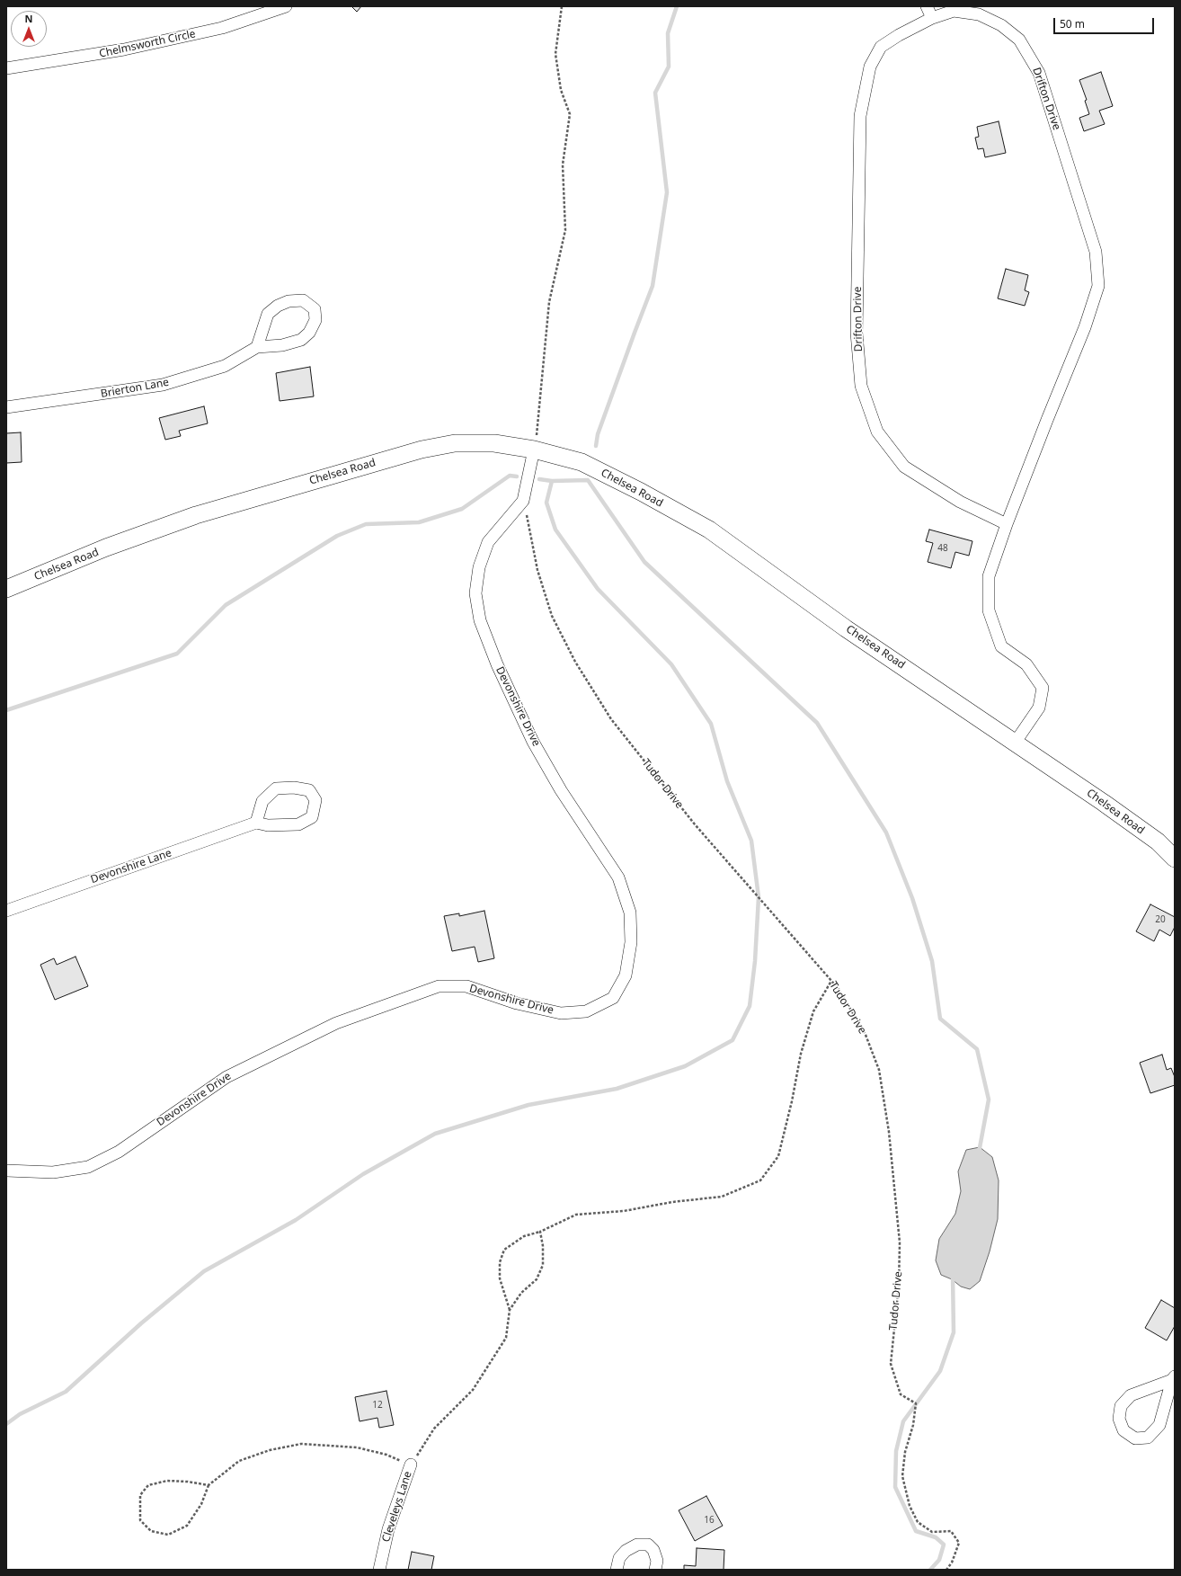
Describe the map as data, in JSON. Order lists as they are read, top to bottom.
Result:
{
  "streets": {
    "street": [
      "Chelmsworth Circle",
      "Drifton Drive",
      "Brierton Lane",
      "Chelsea Road",
      "Devonshire Drive",
      "Devonshire Lane",
      "Cleveleys Lane"
    ],
    "path": ["Tudor Drive"]
  },
  "crossings": [
    ["Drifton Drive", "Chelsea Road"],
    ["Devonshire Drive", "Tudor Drive"]
  ],
  "house_numbers": [
    "48",
    "20",
    "12",
    "16"
  ],
  "scale_bar": "50 m",
  "north": "top"
}
